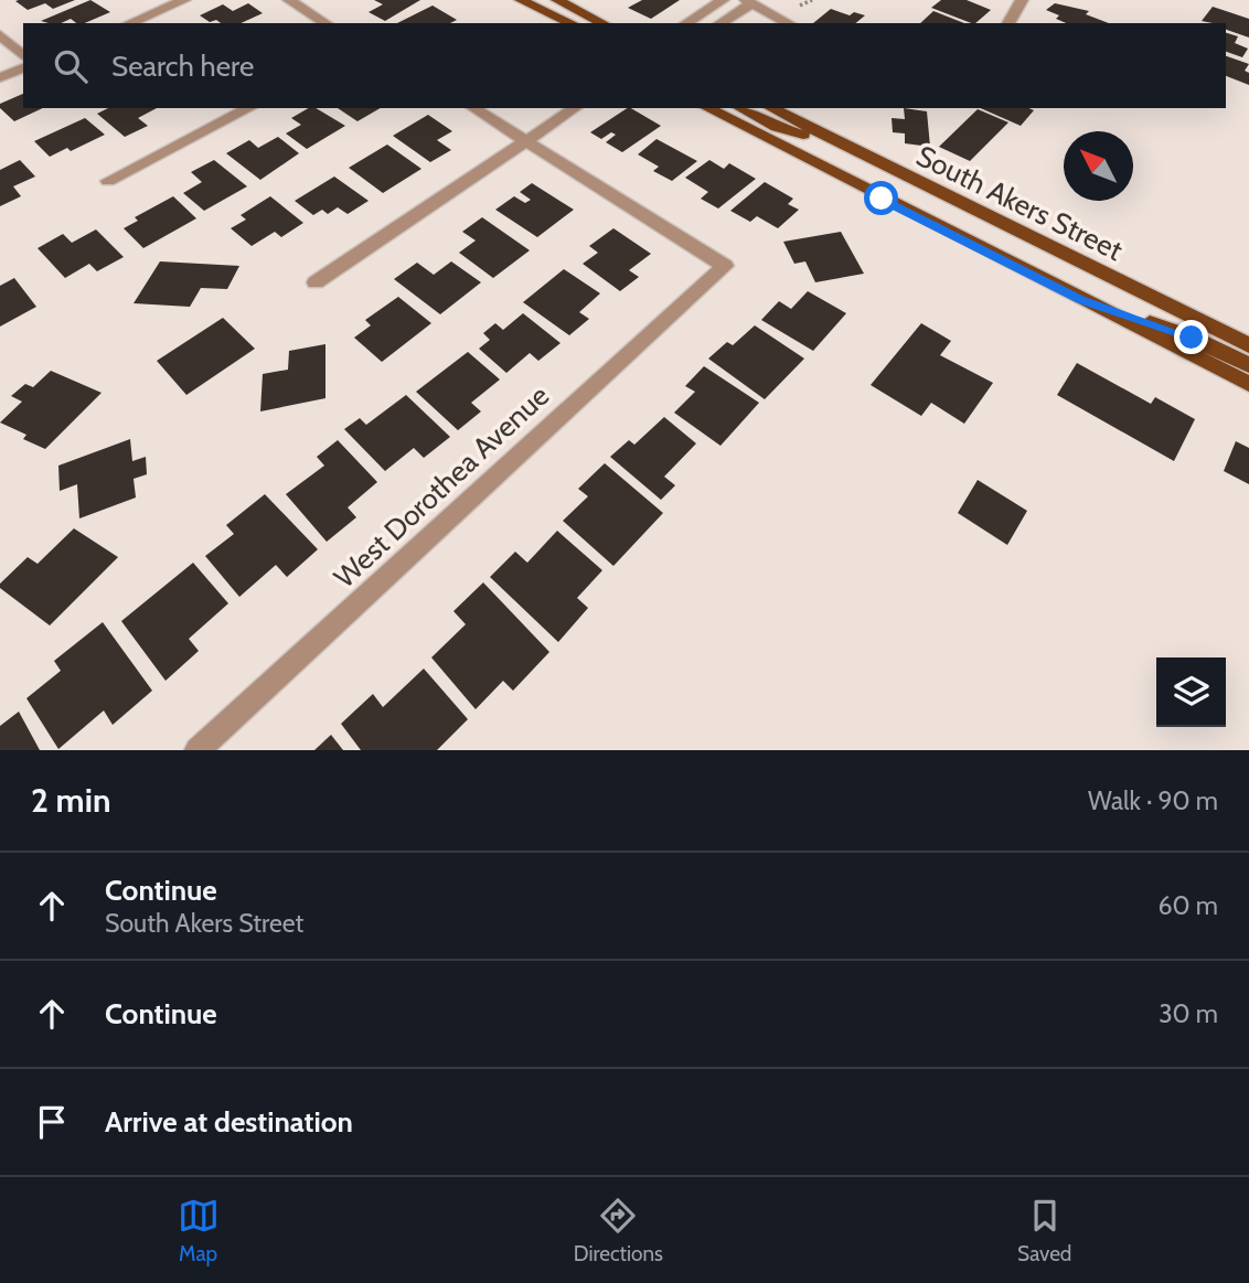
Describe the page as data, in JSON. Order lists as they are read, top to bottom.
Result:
{
  "streets": {
    "main road": ["South Akers Street"],
    "street": ["West Dorothea Avenue"]
  },
  "north": "top left",
  "page": {
    "search": "Search here",
    "heading": ["2 min", "Walk · 90 m"],
    "list": [
      ["Continue", "South Akers Street", "60 m"],
      ["Continue", "30 m"],
      "Arrive at destination"
    ],
    "nav": ["Map", "Directions", "Saved"]
  }
}
